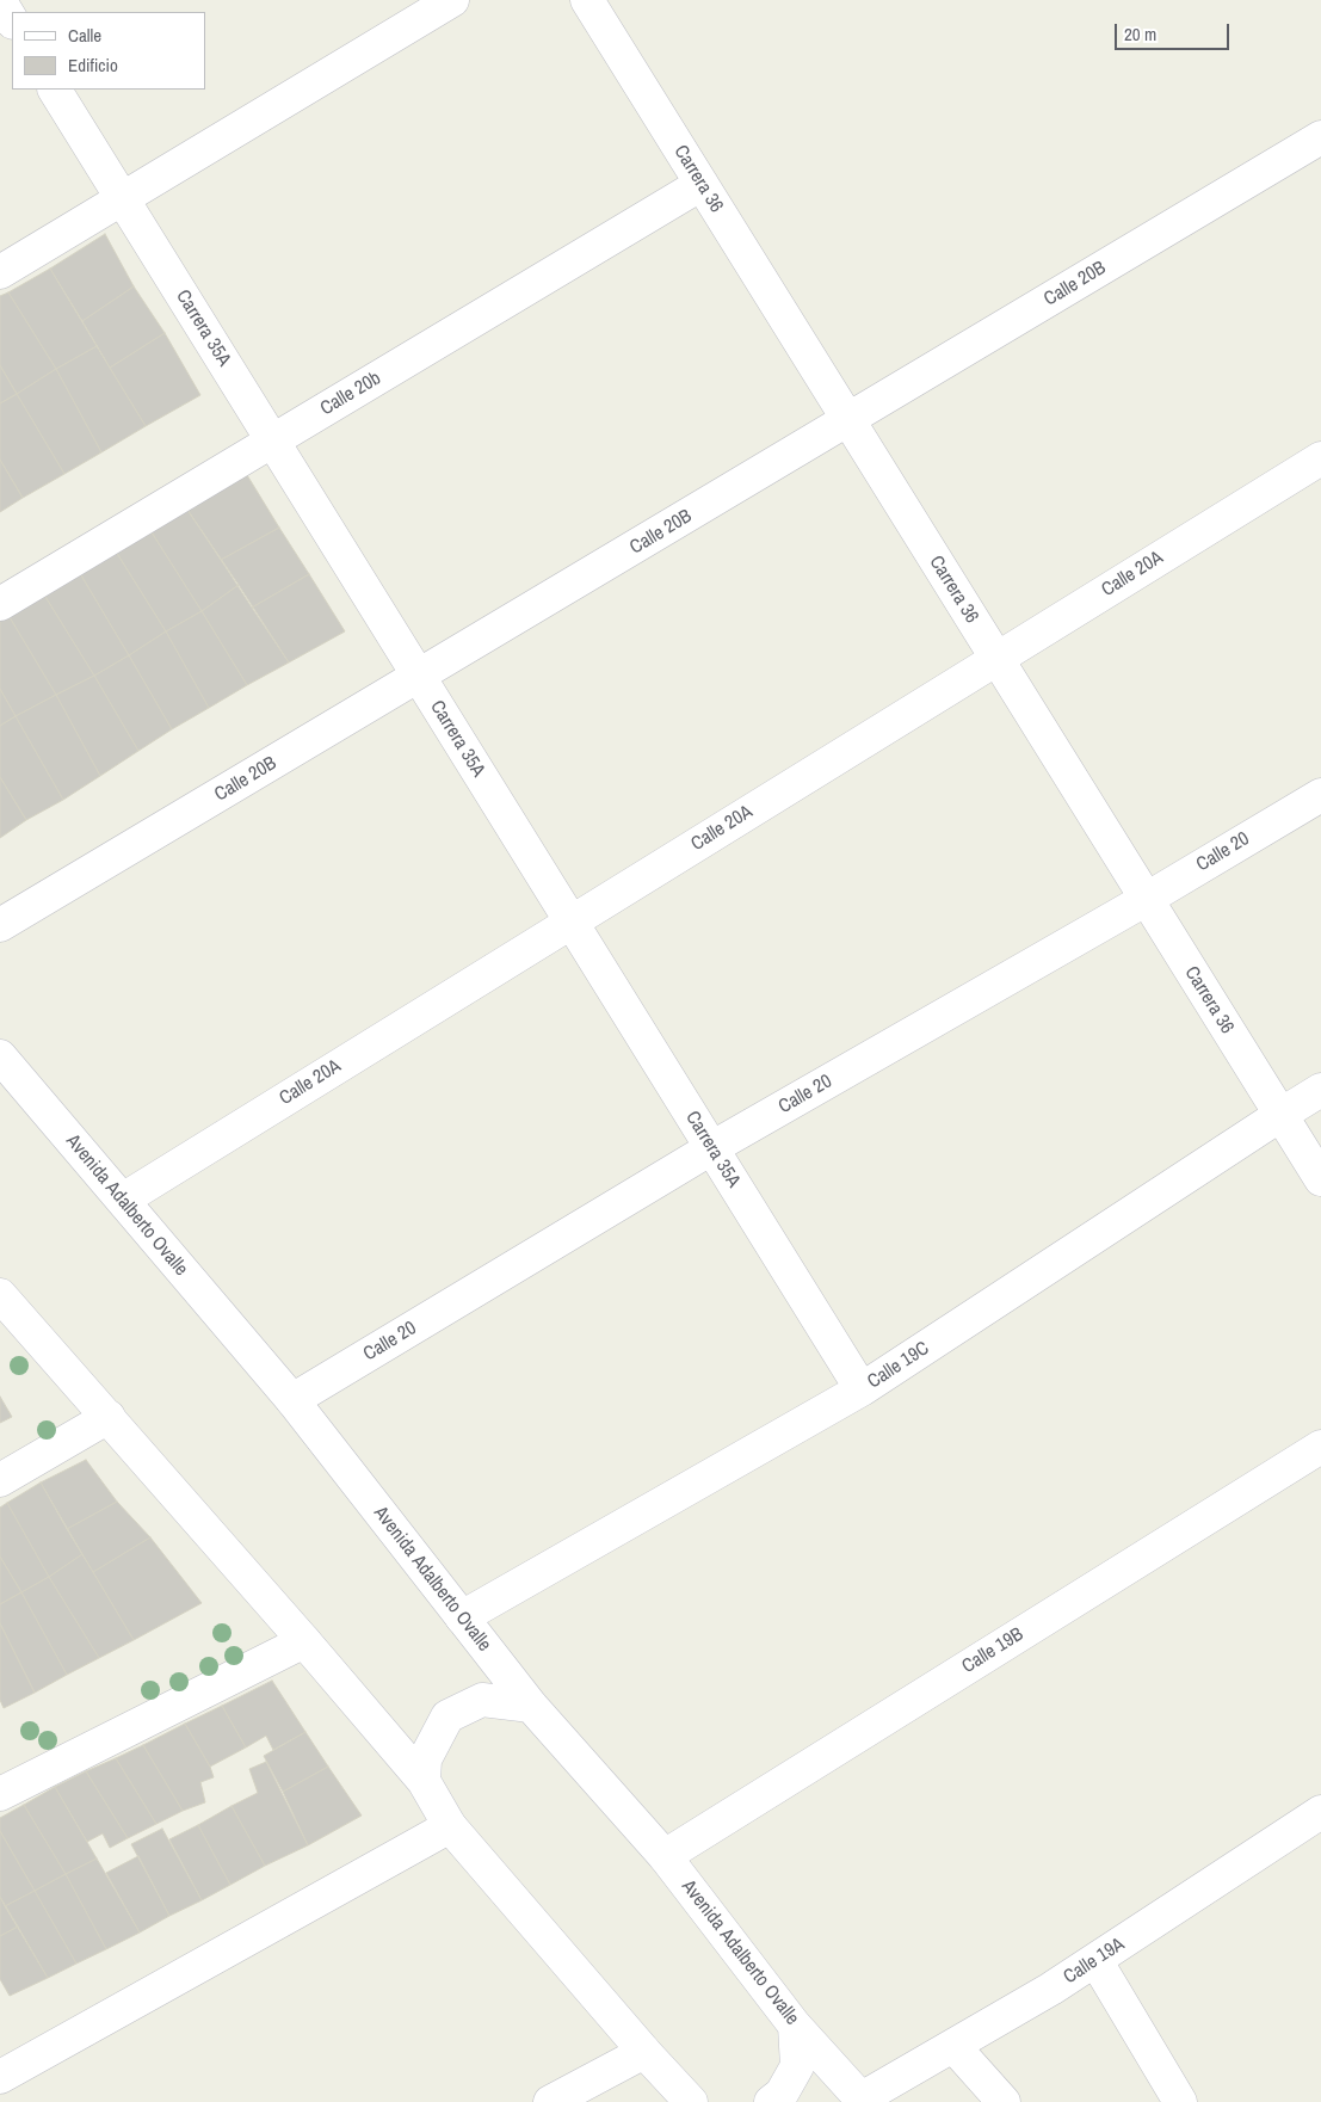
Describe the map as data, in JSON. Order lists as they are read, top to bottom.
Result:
{
  "streets": {
    "street": [
      "Carrera 36",
      "Calle 20B",
      "Carrera 35A",
      "Calle 20b",
      "Calle 20A",
      "Calle 20",
      "Avenida Adalberto Ovalle",
      "Calle 19C",
      "Calle 19B",
      "Calle 19A"
    ]
  },
  "crossings": [
    ["Carrera 36", "Calle 20B"],
    ["Carrera 36", "Calle 20b"],
    ["Carrera 36", "Calle 20A"],
    ["Carrera 36", "Calle 20"],
    ["Carrera 36", "Calle 19C"],
    ["Calle 20B", "Carrera 35A"],
    ["Carrera 35A", "Calle 20b"],
    ["Carrera 35A", "Calle 20A"],
    ["Carrera 35A", "Calle 20"],
    ["Carrera 35A", "Calle 19C"],
    ["Calle 20A", "Avenida Adalberto Ovalle"],
    ["Calle 20", "Avenida Adalberto Ovalle"],
    ["Avenida Adalberto Ovalle", "Calle 19C"],
    ["Avenida Adalberto Ovalle", "Calle 19B"],
    ["Avenida Adalberto Ovalle", "Calle 19A"]
  ],
  "legend": ["Calle", "Edificio"],
  "scale_bar": "20 m"
}
